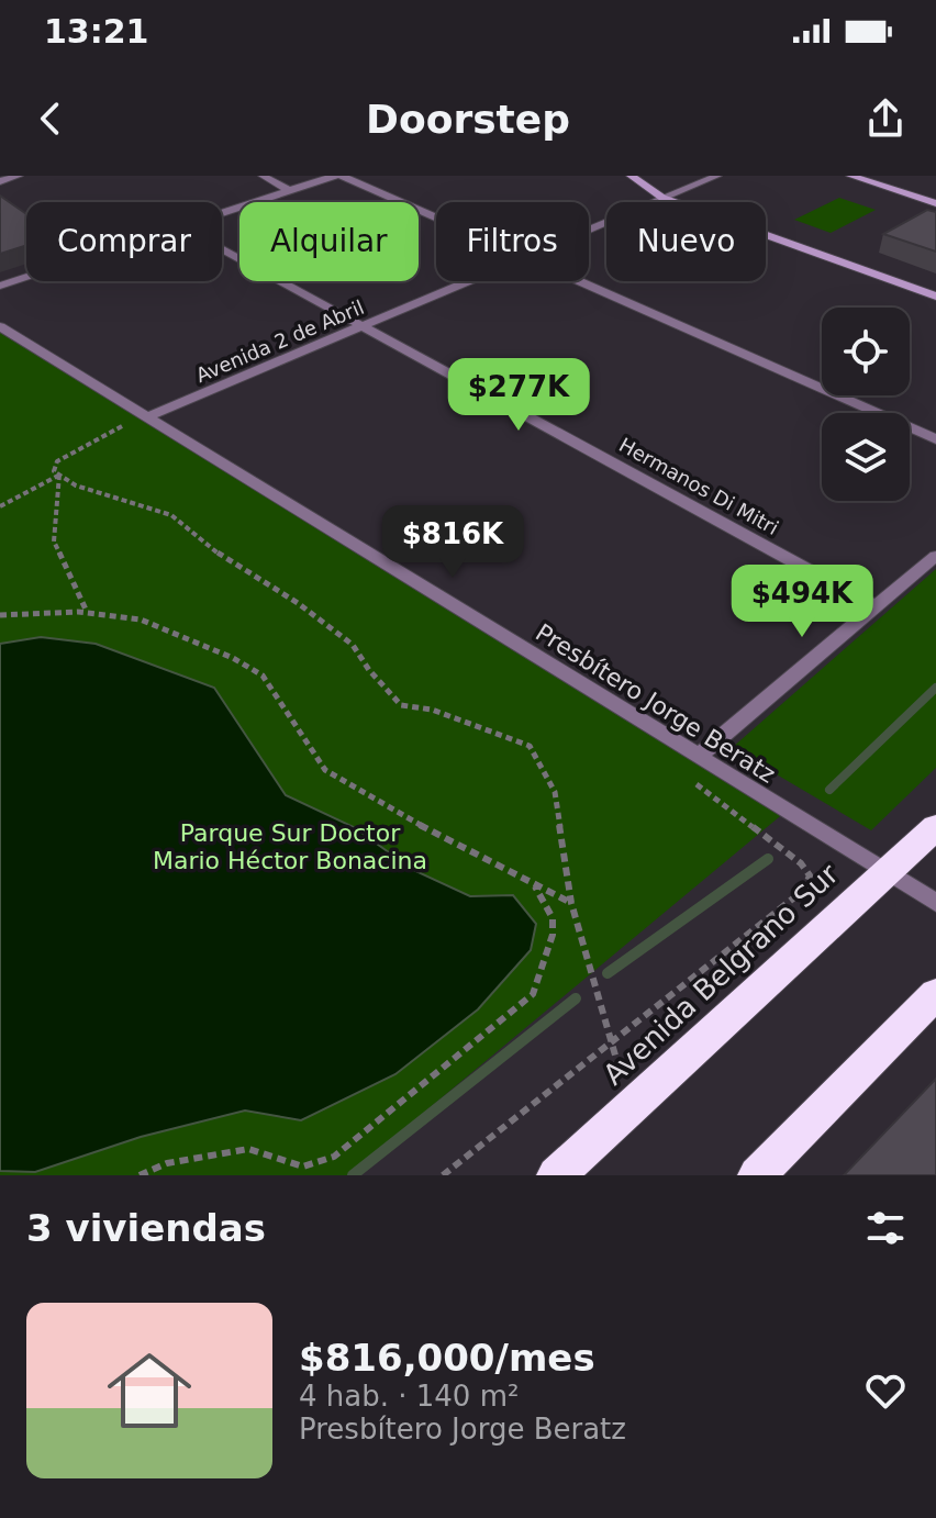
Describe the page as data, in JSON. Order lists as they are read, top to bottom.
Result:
{
  "streets": {
    "highway": ["Avenida Belgrano Sur"],
    "street": ["Avenida 2 de Abril", "Hermanos Di Mitri", "Presbítero Jorge Beratz"]
  },
  "crossings": [
    ["Avenida 2 de Abril", "Hermanos Di Mitri"],
    ["Avenida 2 de Abril", "Presbítero Jorge Beratz"],
    ["Presbítero Jorge Beratz", "Avenida Belgrano Sur"]
  ],
  "parks": ["Parque Sur Doctor Mario Héctor Bonacina"],
  "page": {
    "status": "13:21",
    "header": "Doorstep",
    "chip": [
      "Comprar",
      "Alquilar",
      "Filtros",
      "Nuevo"
    ],
    "price": ["$277K", "$816K", "$494K"],
    "heading": "3 viviendas",
    "list": [
      {
        "name": "$816,000/mes",
        "note": "4 hab. · 140 m² · Presbítero Jorge Beratz"
      }
    ]
  }
}
